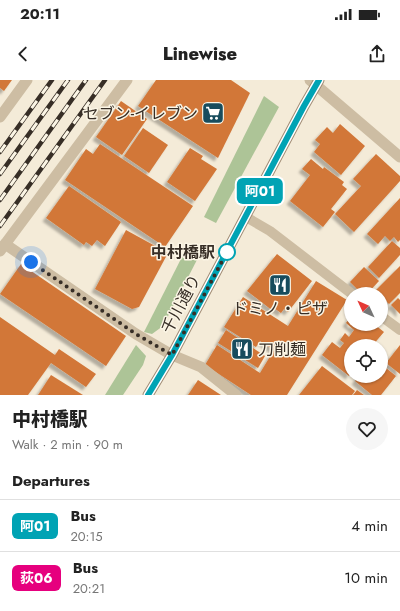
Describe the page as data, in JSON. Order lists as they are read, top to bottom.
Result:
{
  "streets": {
    "main road": ["千川通り"]
  },
  "places": {
    "supermarket": ["セブン-イレブン"],
    "other": ["中村橋駅"],
    "restaurant": ["ドミノ・ピザ", "刀削麺"]
  },
  "lines": ["bus line 阿01"],
  "north": "top left",
  "page": {
    "status": "20:11",
    "header": "Linewise",
    "on_map": "阿01",
    "heading": [
      ["中村橋駅", "Walk · 2 min · 90 m"],
      "Departures"
    ],
    "list": [
      {
        "mark": "阿01",
        "name": "Bus",
        "note": "20:15",
        "value": "4 min"
      },
      {
        "mark": "荻06",
        "name": "Bus",
        "note": "20:21",
        "value": "10 min"
      }
    ]
  }
}
